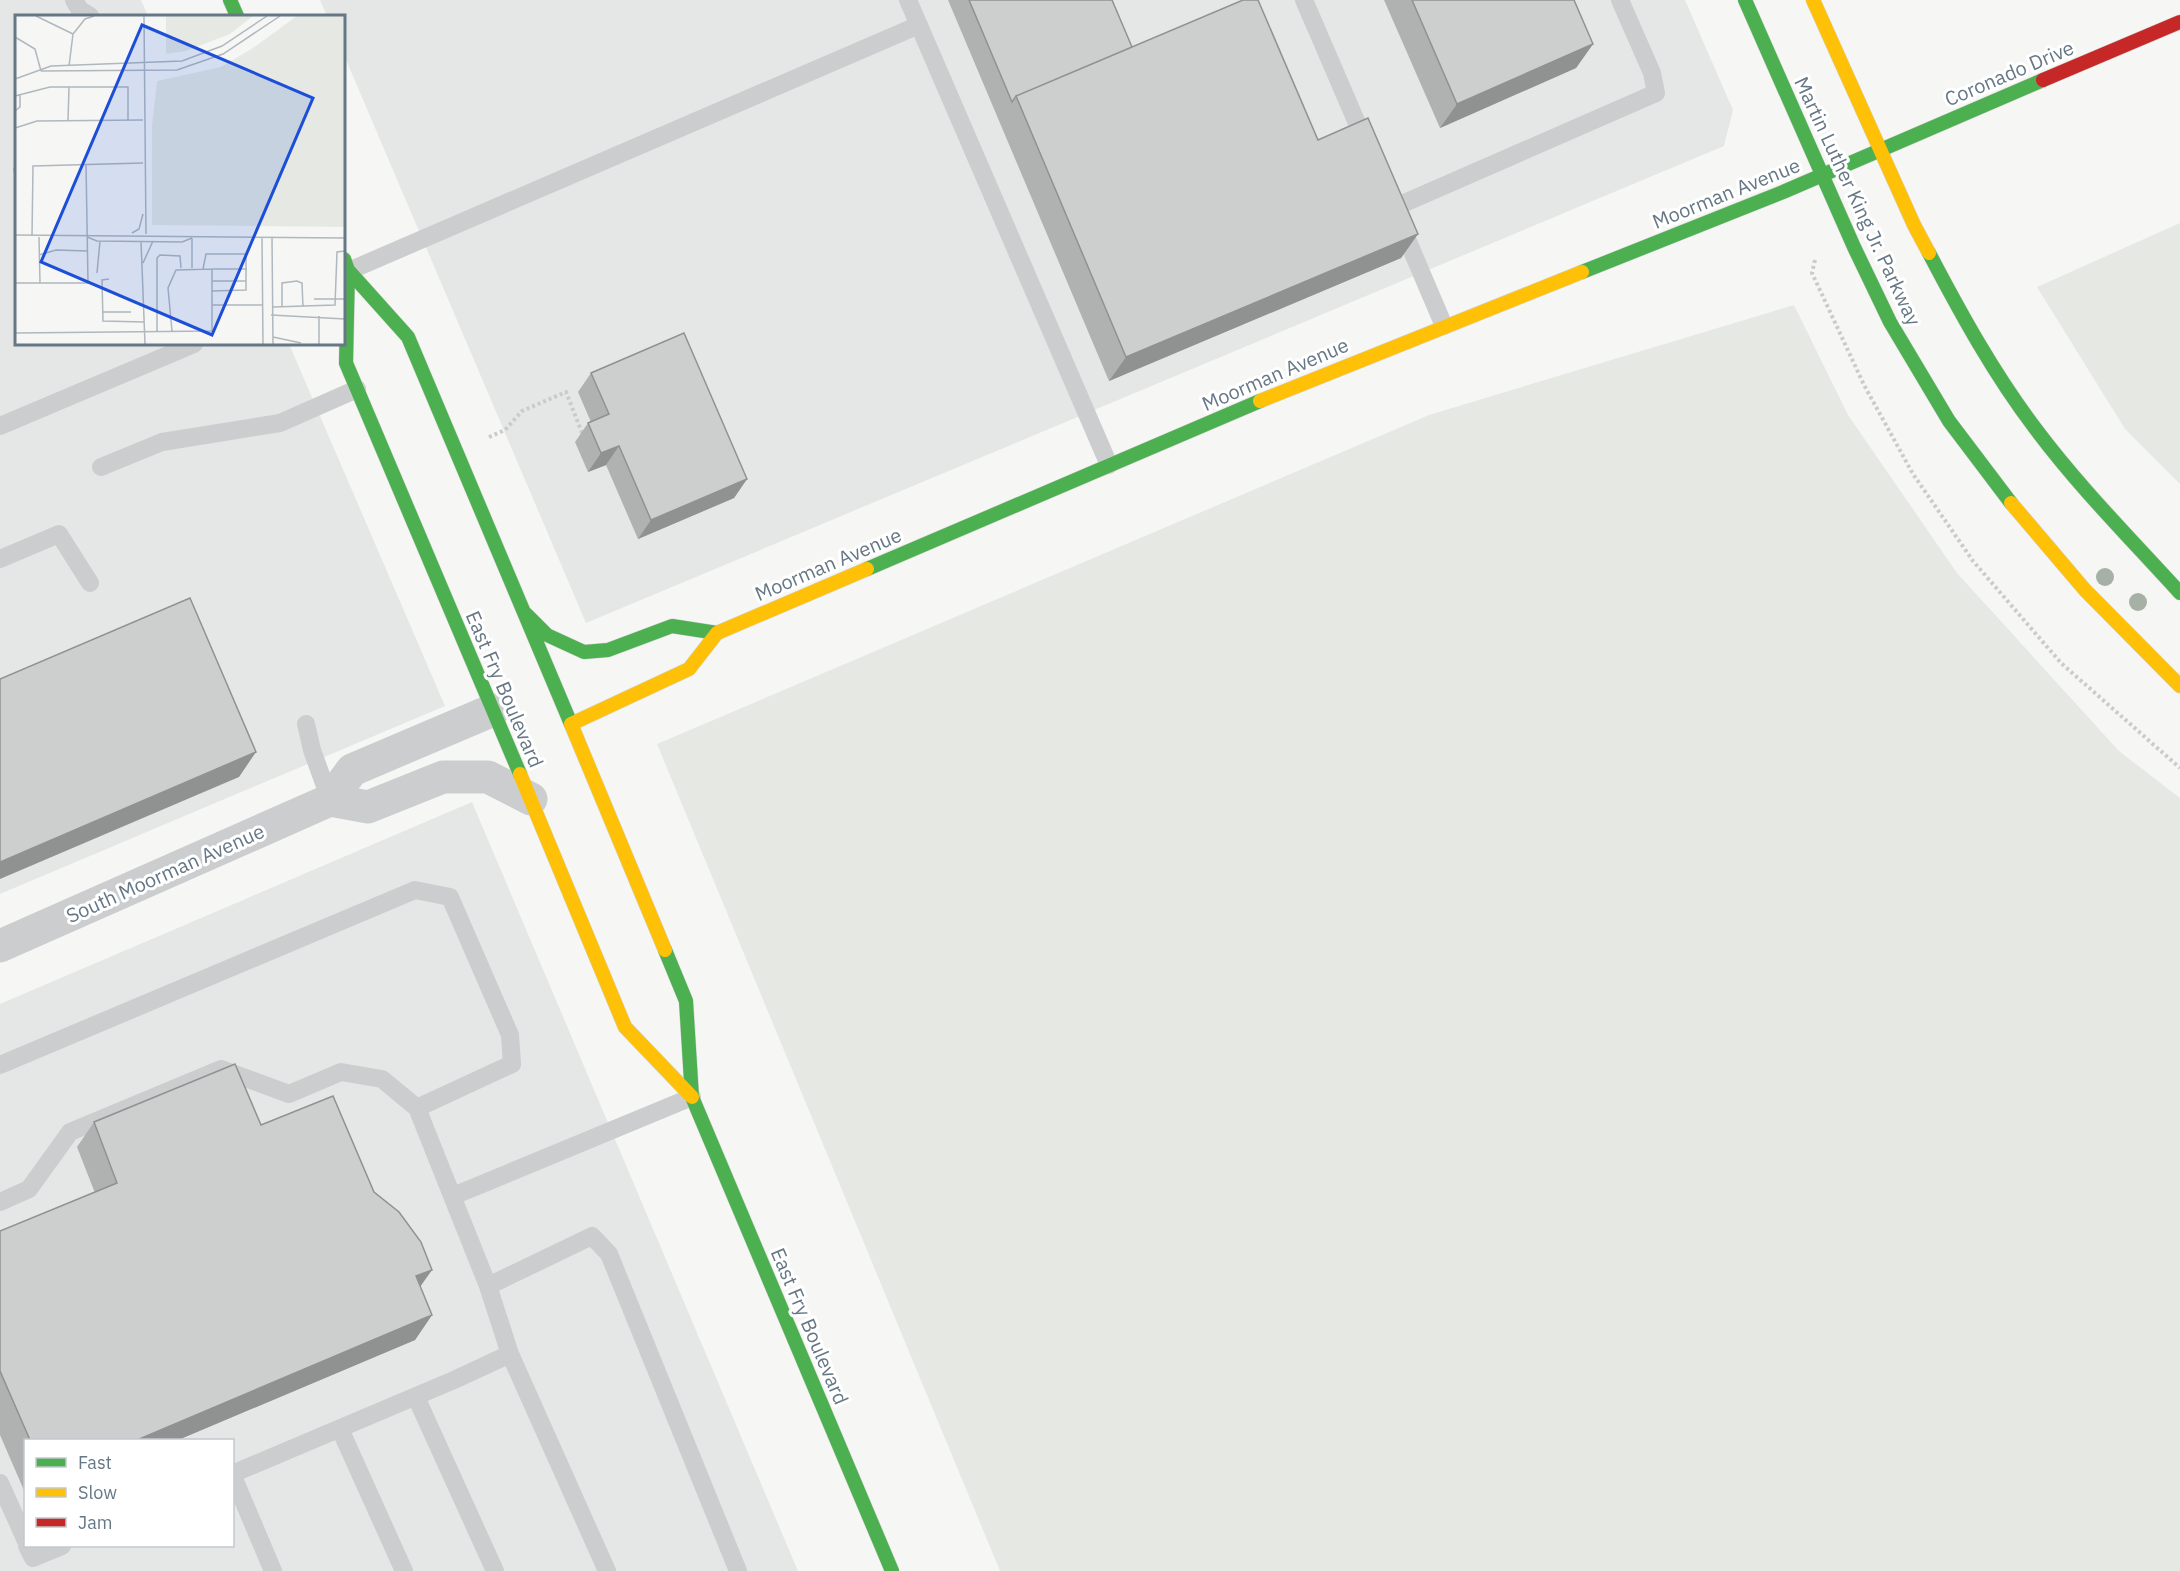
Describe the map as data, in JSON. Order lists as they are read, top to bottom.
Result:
{
  "streets": {
    "street": [
      "Coronado Drive",
      "Moorman Avenue",
      "Martin Luther King Jr. Parkway",
      "East Fry Boulevard",
      "South Moorman Avenue"
    ]
  },
  "crossings": [
    ["Coronado Drive", "Moorman Avenue"],
    ["Coronado Drive", "Martin Luther King Jr. Parkway"],
    ["Moorman Avenue", "Martin Luther King Jr. Parkway"],
    ["Moorman Avenue", "East Fry Boulevard"],
    ["East Fry Boulevard", "South Moorman Avenue"]
  ],
  "legend": ["Fast", "Slow", "Jam"]
}
